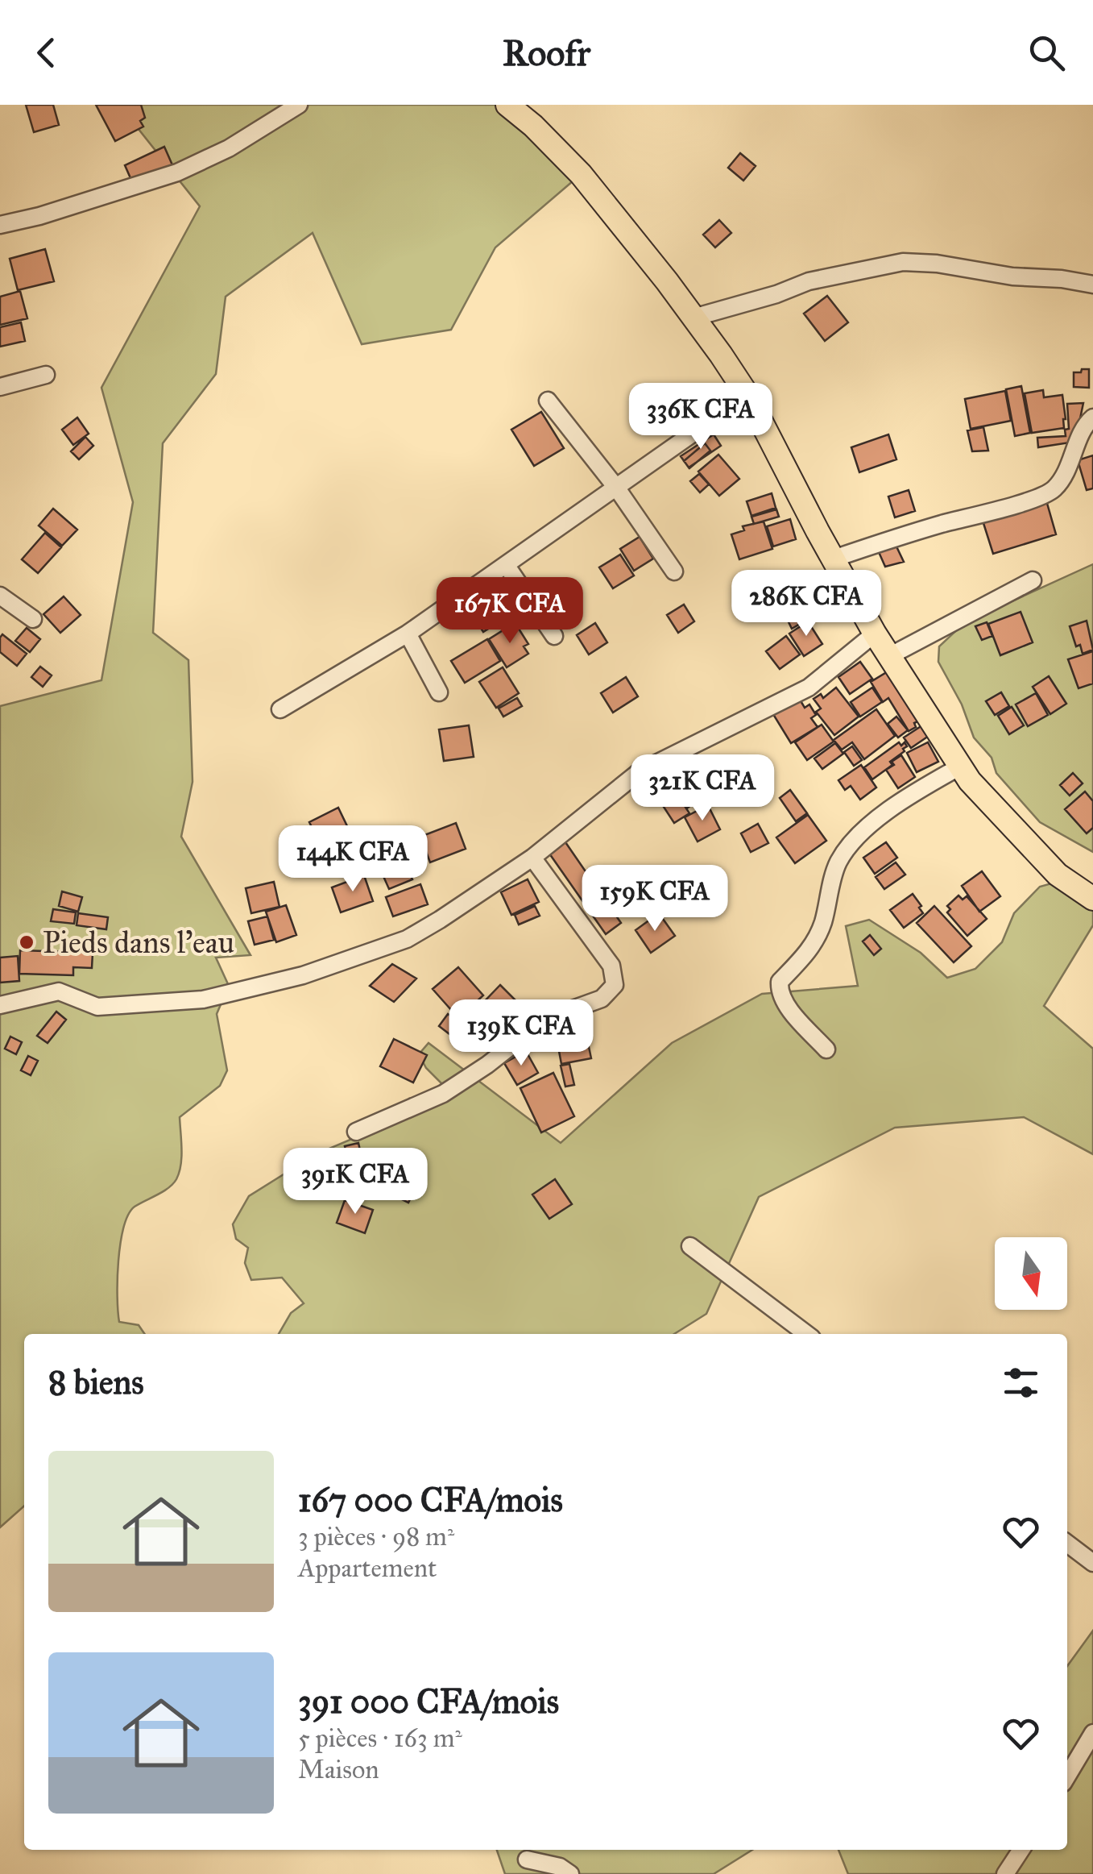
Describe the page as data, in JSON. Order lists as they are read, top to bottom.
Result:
{
  "places": ["Pieds dans l'eau"],
  "north": "bottom",
  "page": {
    "header": "Roofr",
    "price": [
      "336K CFA",
      "286K CFA",
      "167K CFA",
      "321K CFA",
      "144K CFA",
      "159K CFA",
      "139K CFA",
      "391K CFA"
    ],
    "heading": "8 biens",
    "list": [
      {
        "name": "167 000 CFA/mois",
        "note": "3 pièces · 98 m² · Appartement"
      },
      {
        "name": "391 000 CFA/mois",
        "note": "5 pièces · 163 m² · Maison"
      }
    ]
  }
}
